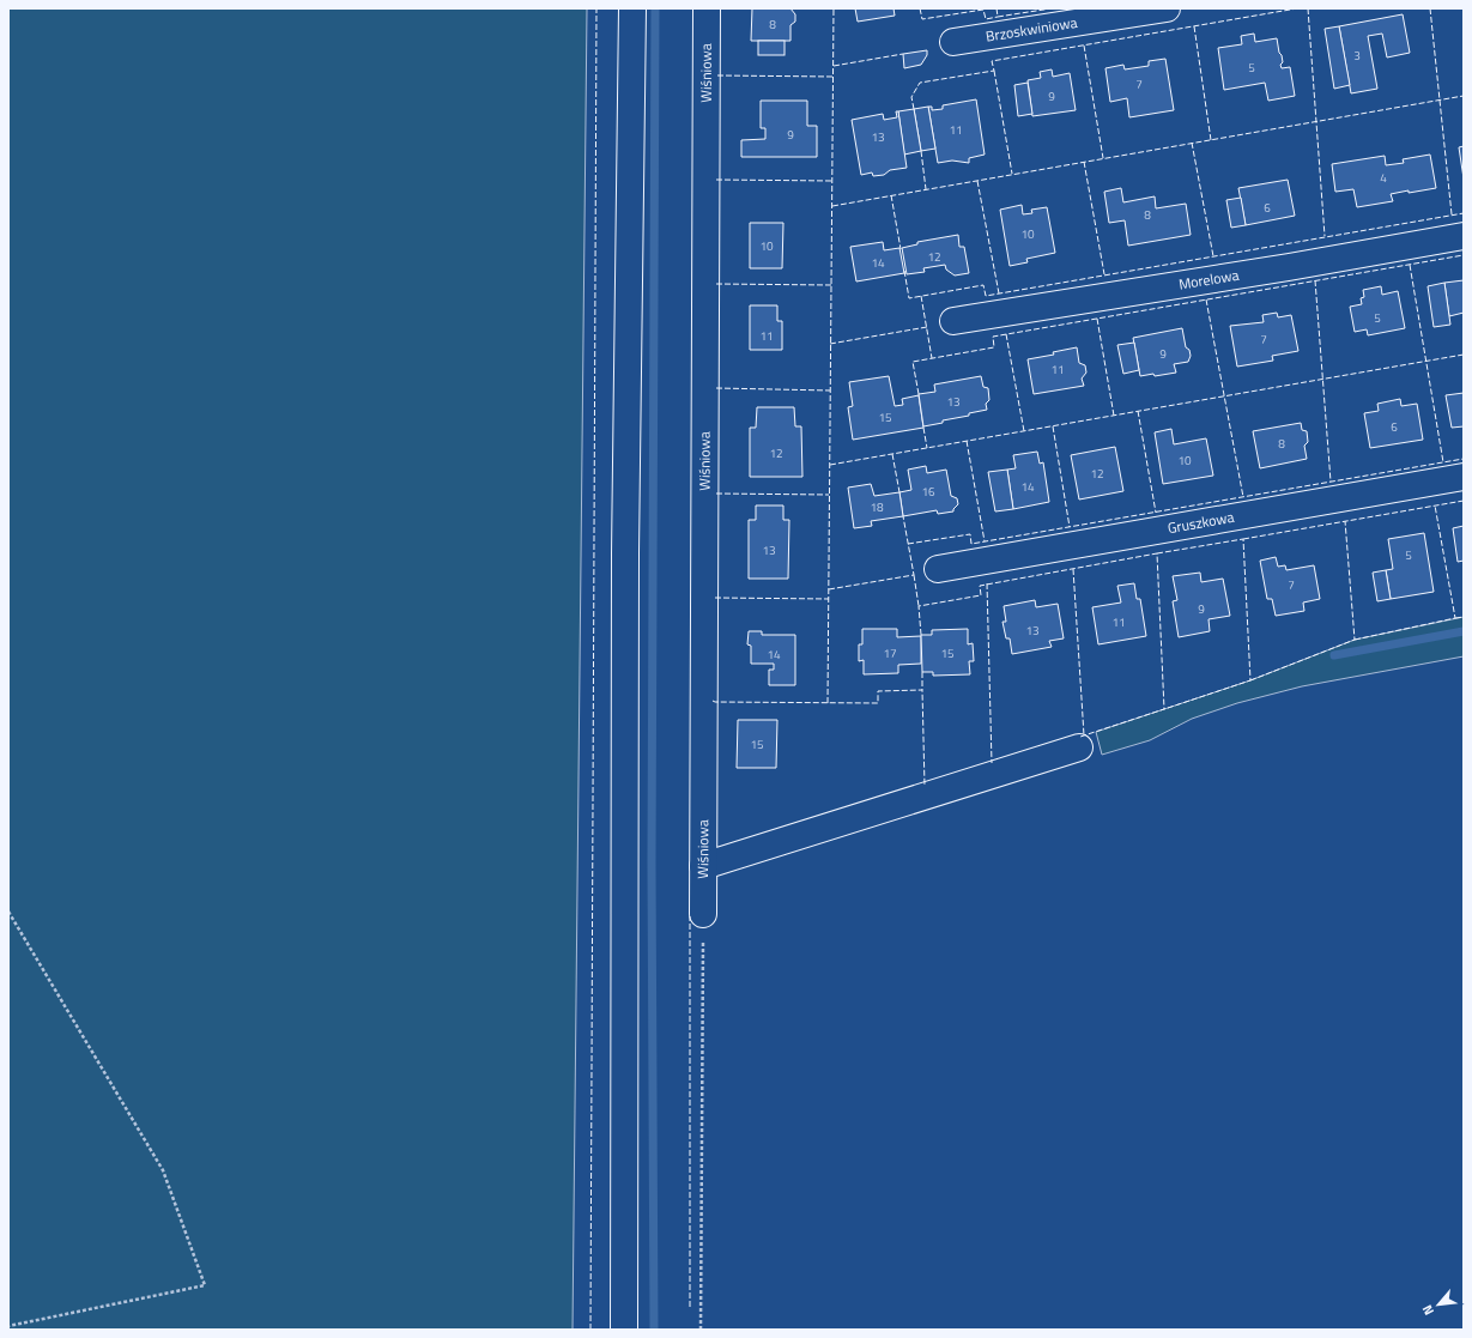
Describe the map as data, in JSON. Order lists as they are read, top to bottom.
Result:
{
  "streets": {
    "street": [
      "Brzoskwiniowa",
      "Wiśniowa",
      "Morelowa",
      "Gruszkowa"
    ]
  },
  "house_numbers": [
    "8",
    "3",
    "5",
    "7",
    "9",
    "11",
    "9",
    "13",
    "4",
    "6",
    "8",
    "10",
    "10",
    "12",
    "14",
    "5",
    "11",
    "7",
    "9",
    "11",
    "13",
    "15",
    "6",
    "8",
    "12",
    "10",
    "12",
    "14",
    "16",
    "18",
    "13",
    "5",
    "7",
    "9",
    "11",
    "13",
    "17",
    "15",
    "14",
    "15"
  ],
  "north": "bottom left"
}
